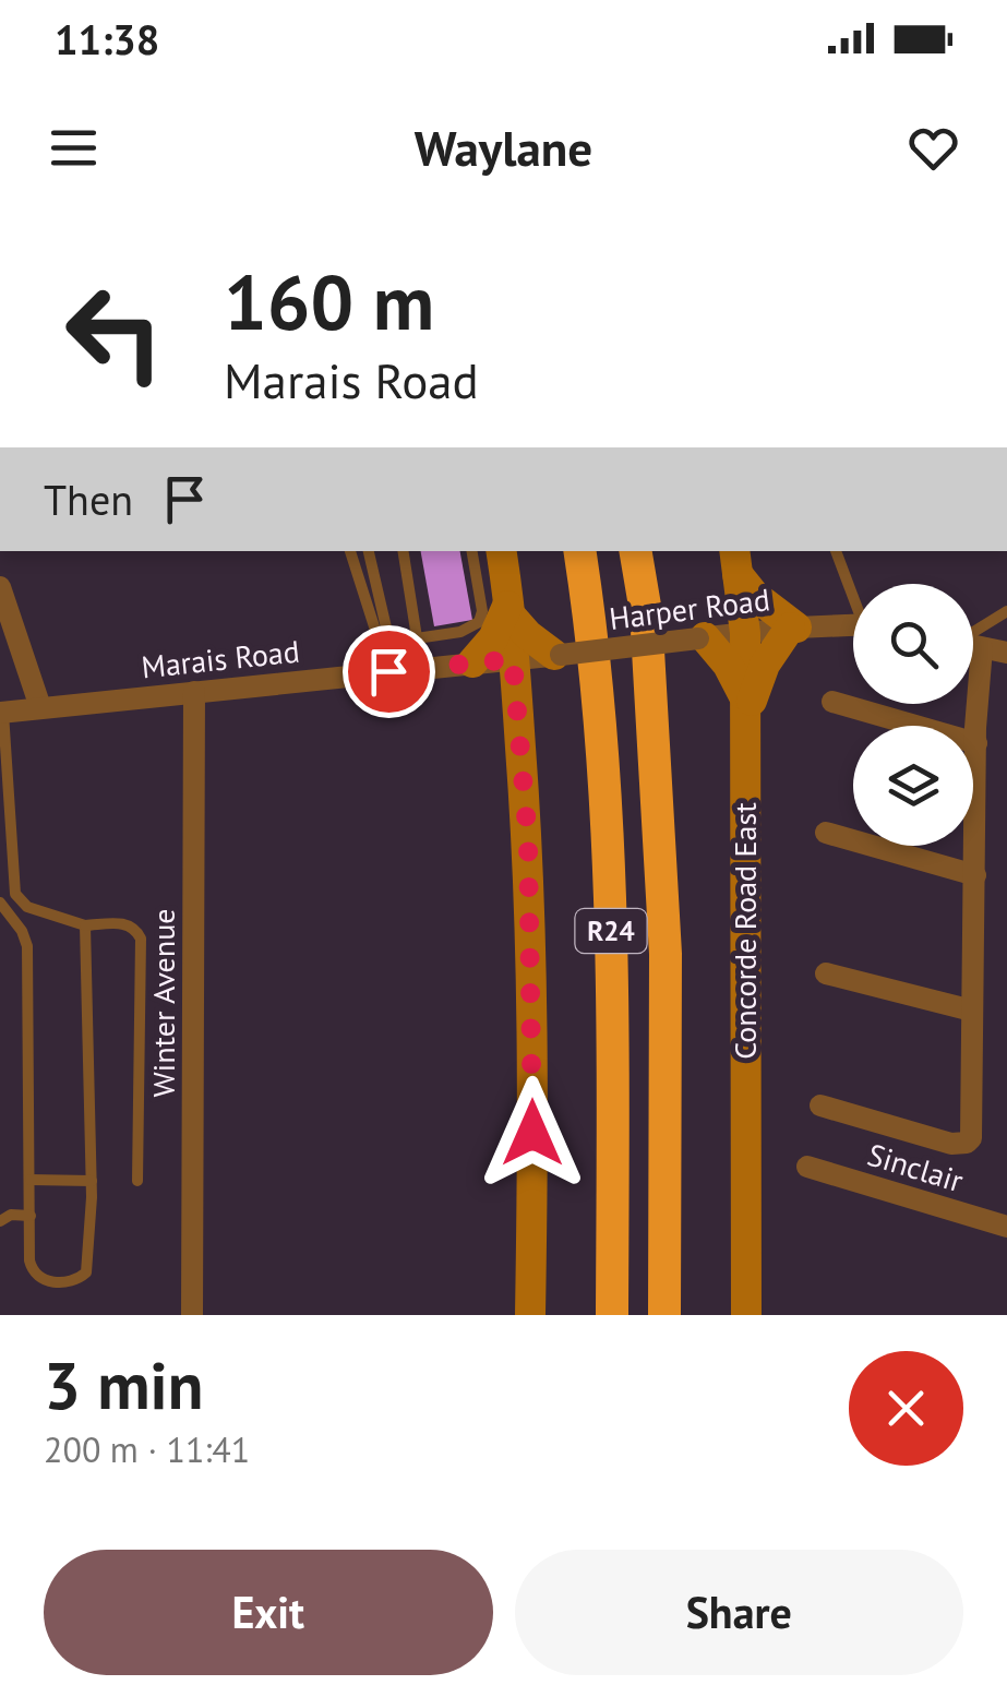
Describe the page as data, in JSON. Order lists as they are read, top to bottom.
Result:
{
  "streets": {
    "highway": ["R24"],
    "main road": ["Concorde Road East"],
    "street": [
      "Harper Road",
      "Marais Road",
      "Winter Avenue",
      "Sinclair"
    ]
  },
  "crossings": [
    ["Harper Road", "Marais Road"],
    ["Harper Road", "Concorde Road East"],
    ["Marais Road", "Winter Avenue"]
  ],
  "page": {
    "status": "11:38",
    "header": "Waylane",
    "turn": ["160 m", "Marais Road"],
    "then": "Then",
    "heading": ["3 min", "200 m · 11:41"],
    "buttons": ["Exit", "Share"]
  }
}
